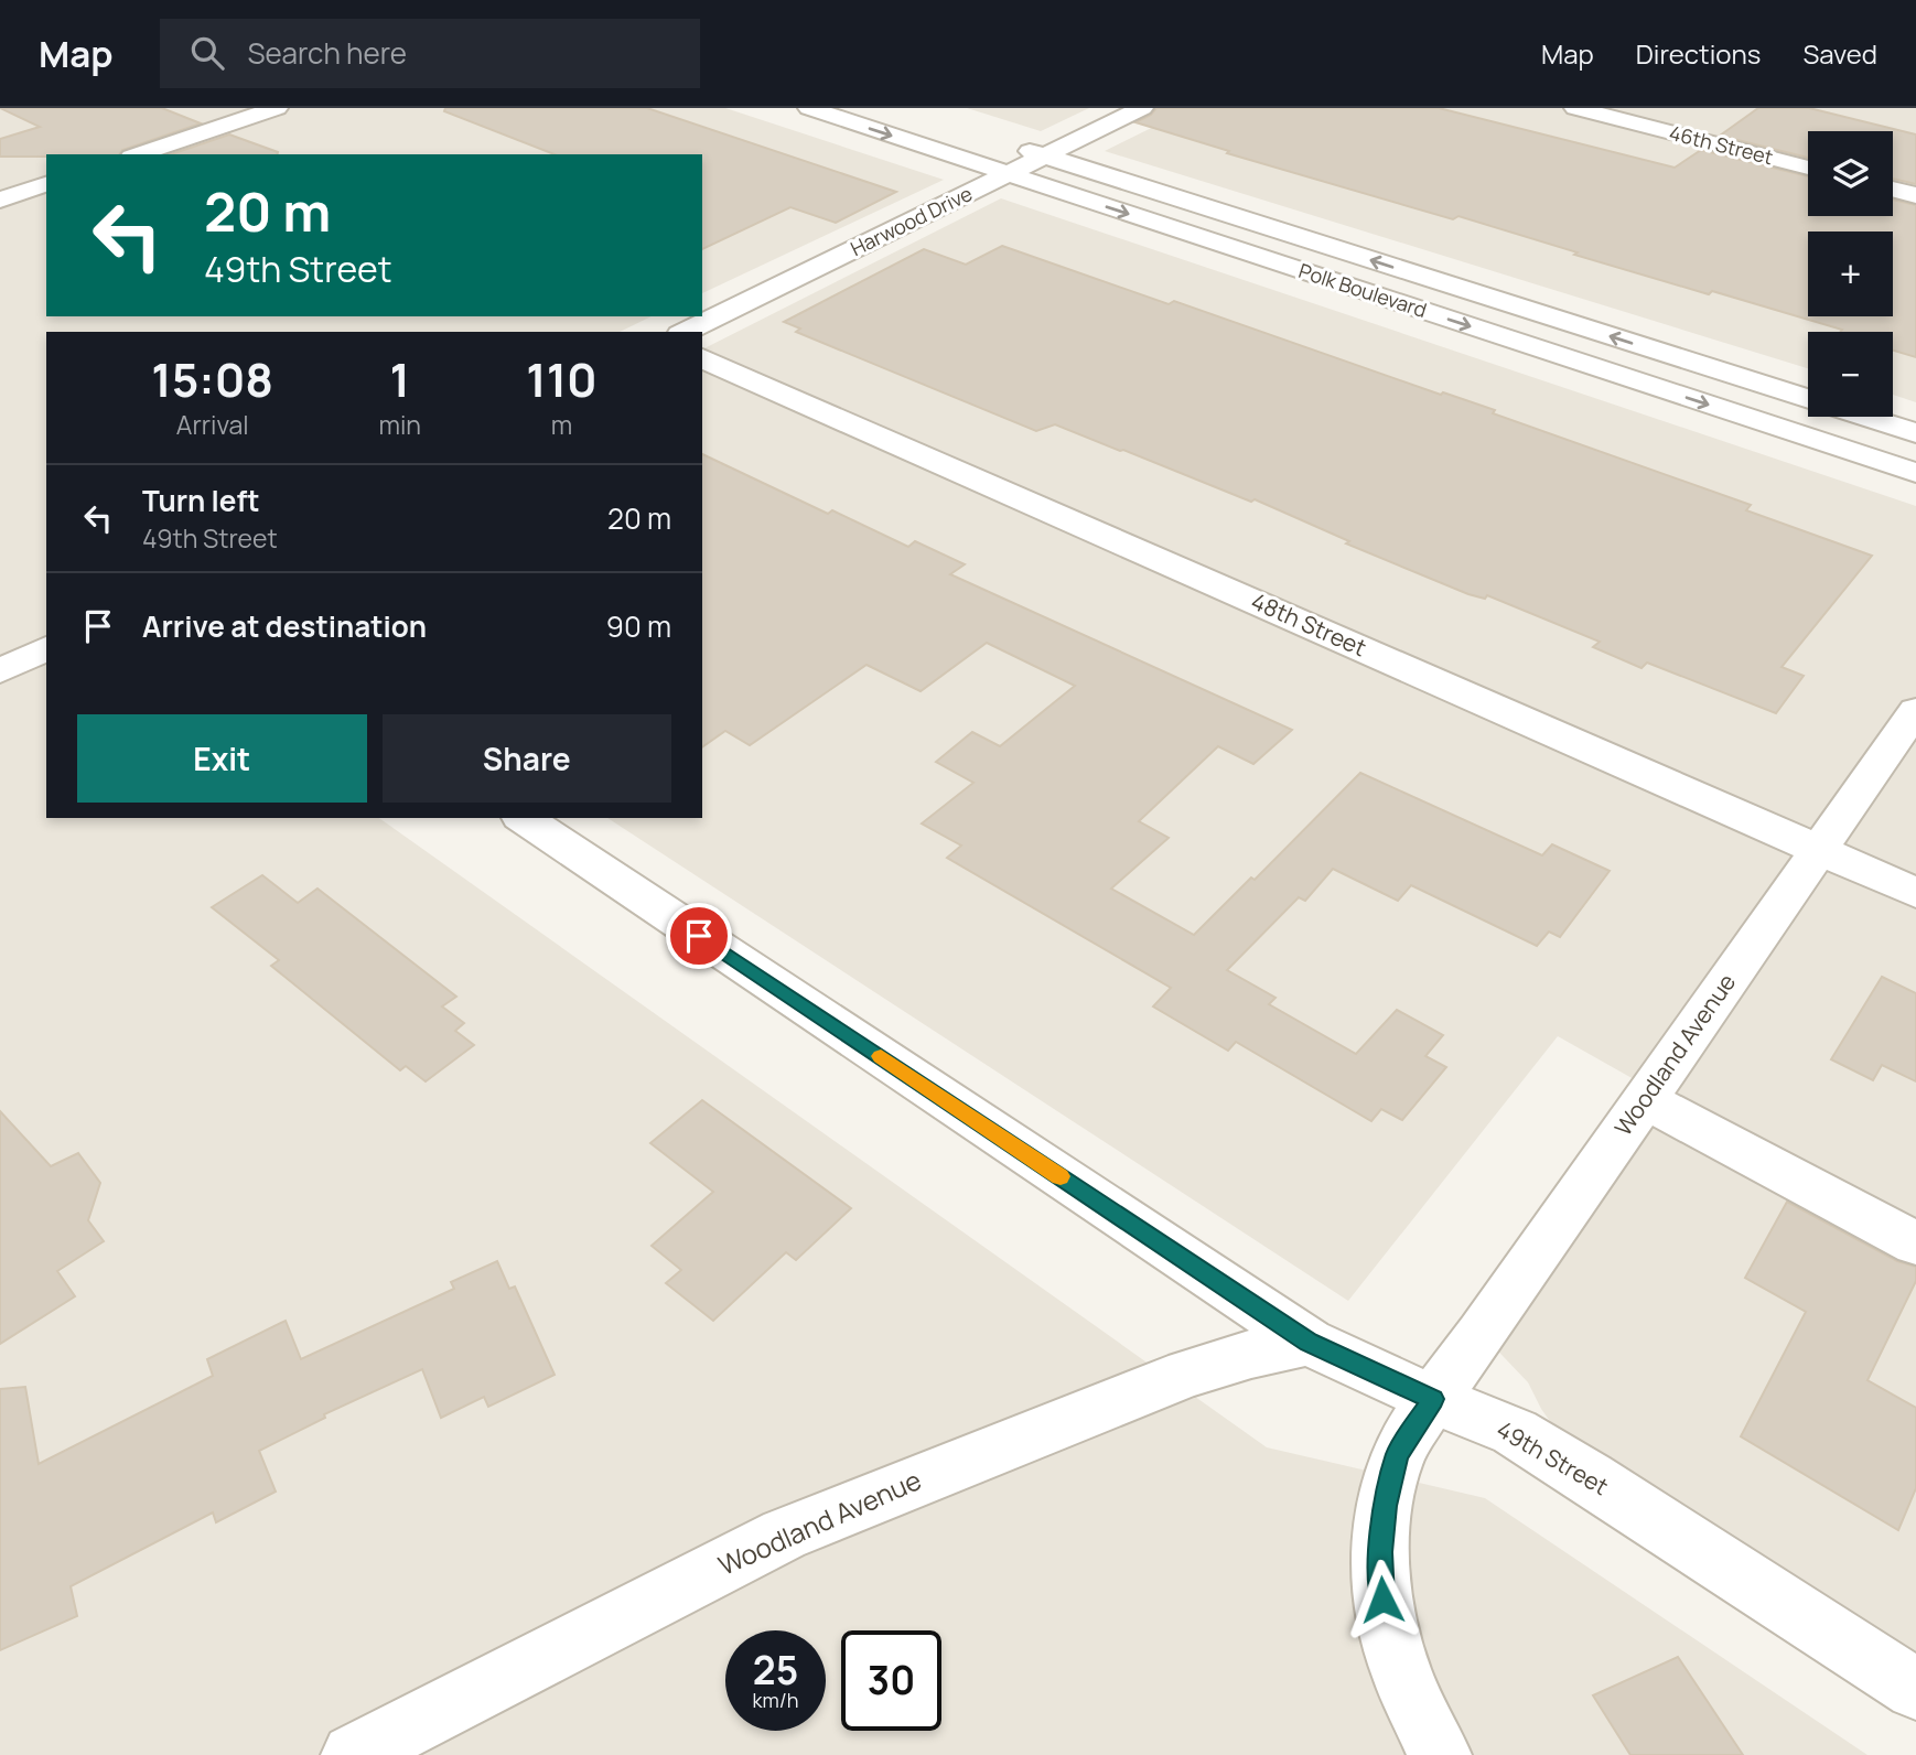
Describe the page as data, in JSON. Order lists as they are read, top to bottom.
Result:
{
  "streets": {
    "street": [
      "46th Street",
      "Harwood Drive",
      "Polk Boulevard",
      "48th Street",
      "Woodland Avenue",
      "49th Street"
    ]
  },
  "crossings": [
    ["Harwood Drive", "Polk Boulevard"],
    ["48th Street", "Woodland Avenue"],
    ["Woodland Avenue", "49th Street"]
  ],
  "page": {
    "header": "Map",
    "search": "Search here",
    "nav": ["Map", "Directions", "Saved"],
    "map_buttons": ["+", "−"],
    "turn": ["20 m", "49th Street"],
    "eta": [
      "15:08",
      "Arrival",
      "1",
      "min",
      "110",
      "m"
    ],
    "list": [
      {
        "name": "Turn left",
        "note": "49th Street",
        "value": "20 m"
      },
      {
        "name": "Arrive at destination",
        "value": "90 m"
      }
    ],
    "buttons": ["Exit", "Share"],
    "speed": "25 km/h",
    "limit": "30"
  }
}
